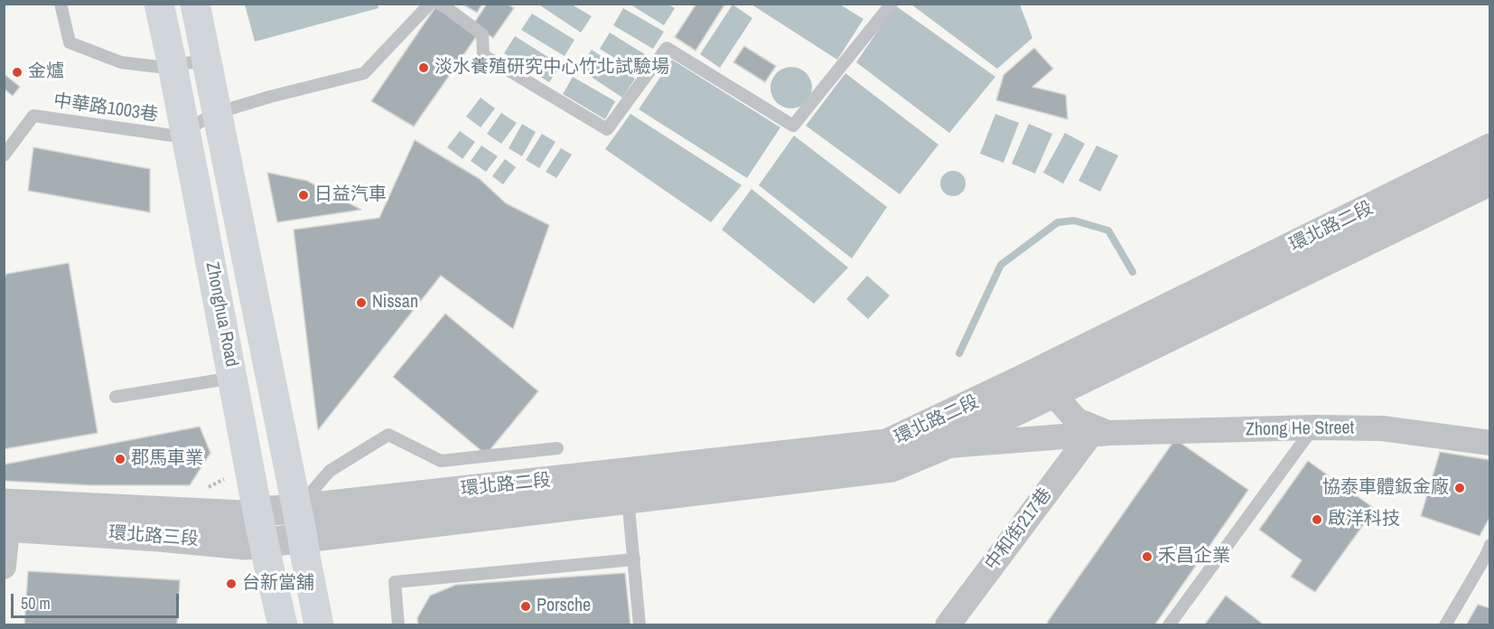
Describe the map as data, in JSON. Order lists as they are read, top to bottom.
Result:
{
  "streets": {
    "main road": ["Zhonghua Road"],
    "street": [
      "環北路二段",
      "Zhong He Street",
      "中和街217巷",
      "環北路三段"
    ],
    "lane": ["中華路1003巷"]
  },
  "crossings": [
    ["中華路1003巷", "Zhonghua Road"],
    ["環北路二段", "Zhonghua Road"],
    ["環北路二段", "Zhong He Street"],
    ["環北路二段", "環北路三段"],
    ["Zhonghua Road", "環北路三段"],
    ["Zhong He Street", "中和街217巷"]
  ],
  "places": [
    "淡水養殖研究中心竹北試驗場",
    "金爐",
    "日益汽車",
    "Nissan",
    "郡馬車業",
    "協泰車體鈑金廠",
    "啟洋科技",
    "禾昌企業",
    "台新當舖",
    "Porsche"
  ],
  "scale_bar": "50 m"
}
